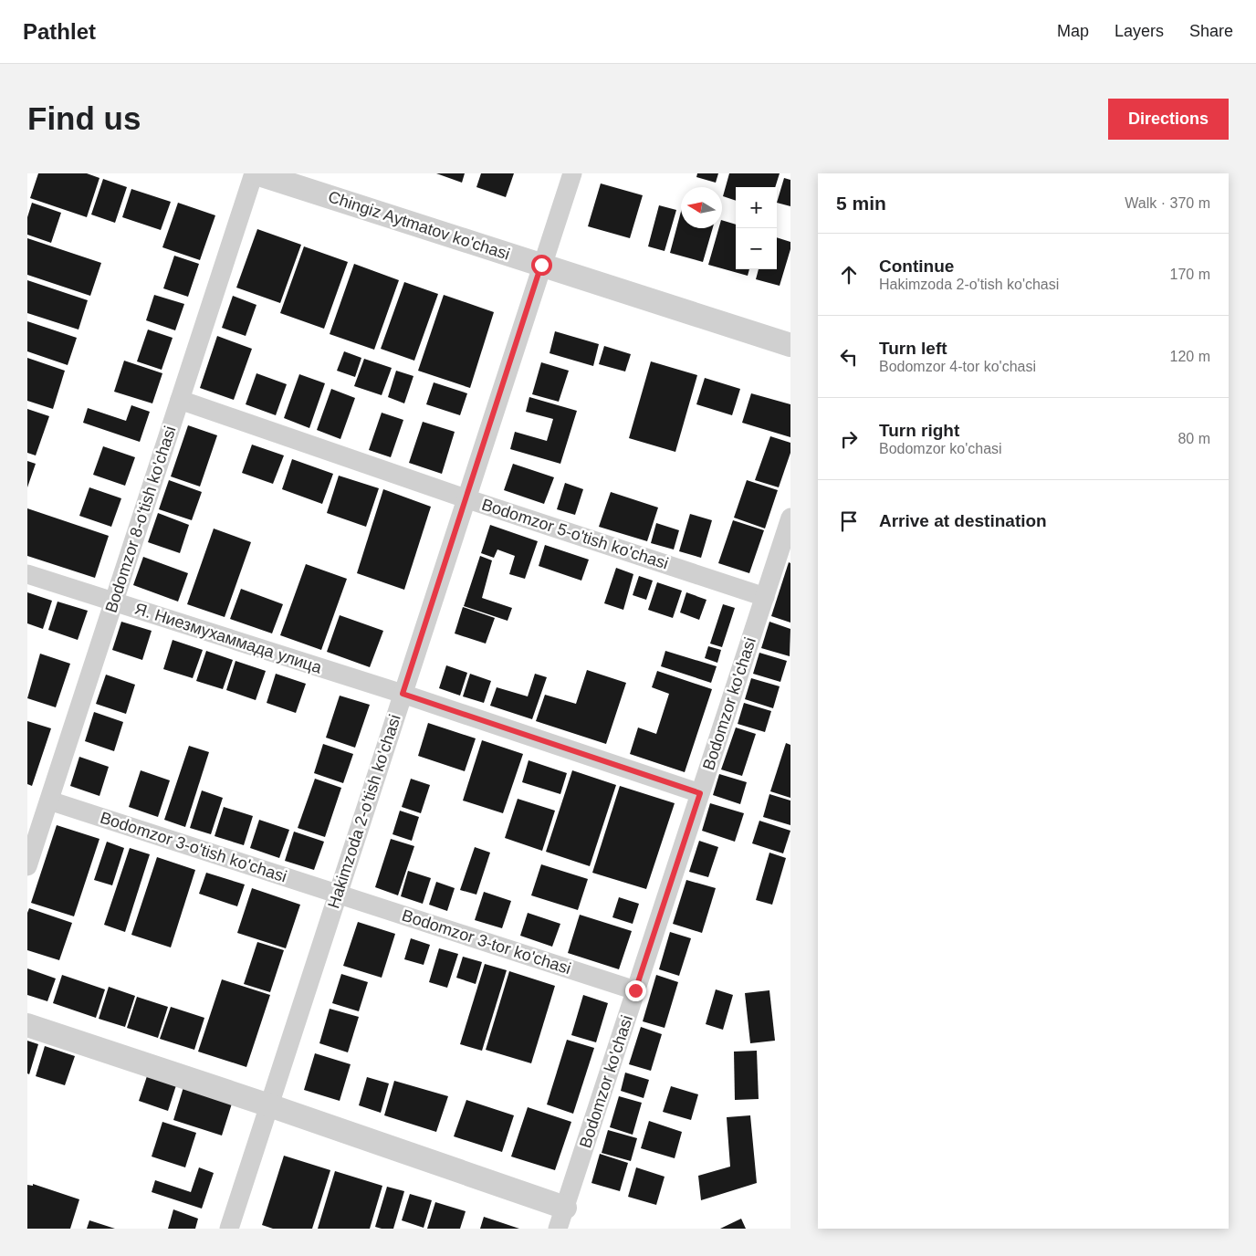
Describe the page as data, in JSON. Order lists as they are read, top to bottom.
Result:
{
  "streets": {
    "street": [
      "Chingiz Aytmatov ko'chasi",
      "Bodomzor 8-o'tish ko'chasi",
      "Bodomzor 5-o'tish ko'chasi",
      "Я. Ниезмухаммада улица",
      "Bodomzor ko'chasi",
      "Hakimzoda 2-o'tish ko'chasi",
      "Bodomzor 3-o'tish ko'chasi",
      "Bodomzor 3-tor ko'chasi"
    ]
  },
  "crossings": [
    ["Chingiz Aytmatov ko'chasi", "Bodomzor 8-o'tish ko'chasi"],
    ["Chingiz Aytmatov ko'chasi", "Hakimzoda 2-o'tish ko'chasi"],
    ["Bodomzor 8-o'tish ko'chasi", "Bodomzor 5-o'tish ko'chasi"],
    ["Bodomzor 8-o'tish ko'chasi", "Я. Ниезмухаммада улица"],
    ["Bodomzor 8-o'tish ko'chasi", "Bodomzor 3-o'tish ko'chasi"],
    ["Bodomzor 5-o'tish ko'chasi", "Bodomzor ko'chasi"],
    ["Bodomzor 5-o'tish ko'chasi", "Hakimzoda 2-o'tish ko'chasi"],
    ["Я. Ниезмухаммада улица", "Bodomzor ko'chasi"],
    ["Я. Ниезмухаммада улица", "Hakimzoda 2-o'tish ko'chasi"],
    ["Bodomzor ko'chasi", "Bodomzor 3-tor ko'chasi"],
    ["Hakimzoda 2-o'tish ko'chasi", "Bodomzor 3-o'tish ko'chasi"],
    ["Hakimzoda 2-o'tish ko'chasi", "Bodomzor 3-tor ko'chasi"],
    ["Bodomzor 3-o'tish ko'chasi", "Bodomzor 3-tor ko'chasi"]
  ],
  "north": "left",
  "page": {
    "header": "Pathlet",
    "nav": ["Map", "Layers", "Share"],
    "buttons": "Directions",
    "title": "Find us",
    "heading": ["5 min", "Walk · 370 m"],
    "map_buttons": ["+", "−"],
    "list": [
      ["Continue", "Hakimzoda 2-o'tish ko'chasi", "170 m"],
      ["Turn left", "Bodomzor 4-tor ko'chasi", "120 m"],
      ["Turn right", "Bodomzor ko'chasi", "80 m"],
      "Arrive at destination"
    ]
  }
}
